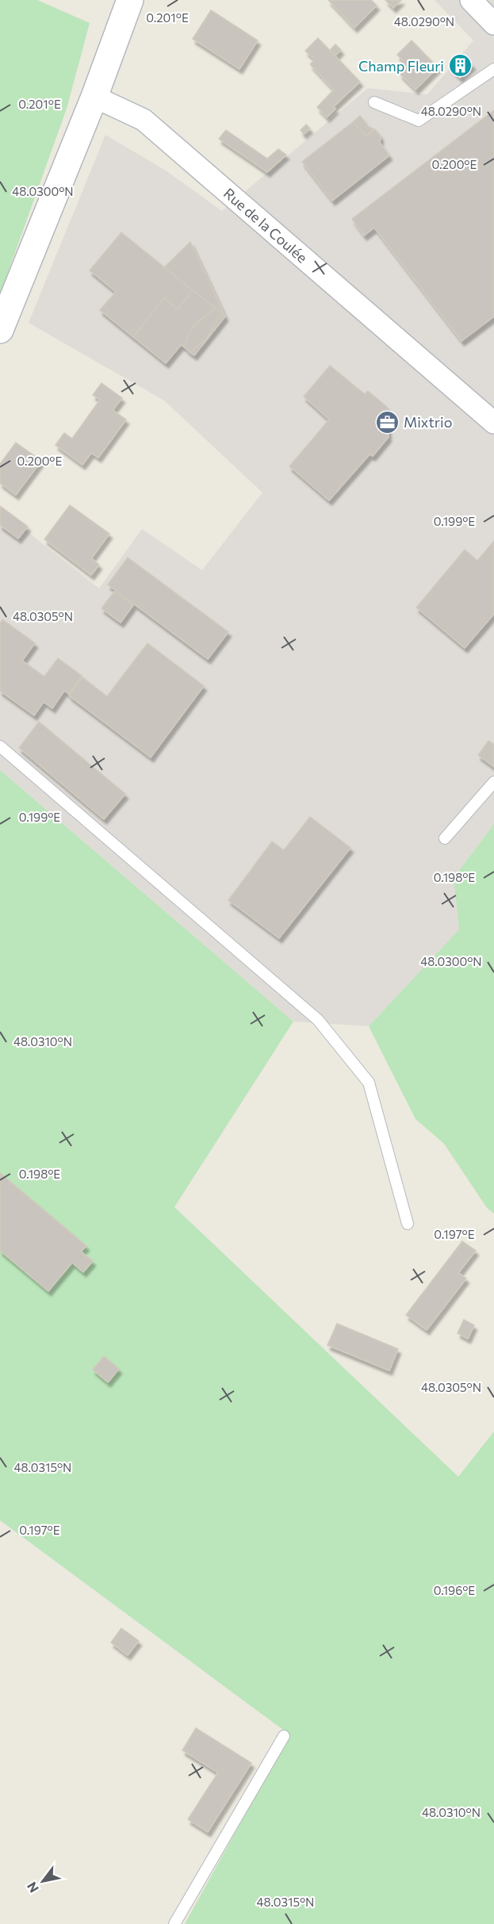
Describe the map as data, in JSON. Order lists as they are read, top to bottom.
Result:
{
  "streets": {
    "street": ["Rue de la Coulée"]
  },
  "places": {
    "building": ["Champ Fleuri"],
    "office": ["Mixtrio"]
  },
  "north": "bottom left",
  "coordinates": [
    "0.201°E",
    "48.0290°N",
    "0.200°E",
    "48.0300°N",
    "0.199°E",
    "48.0305°N",
    "0.198°E",
    "48.0310°N",
    "0.197°E",
    "48.0315°N",
    "0.196°E"
  ]
}
